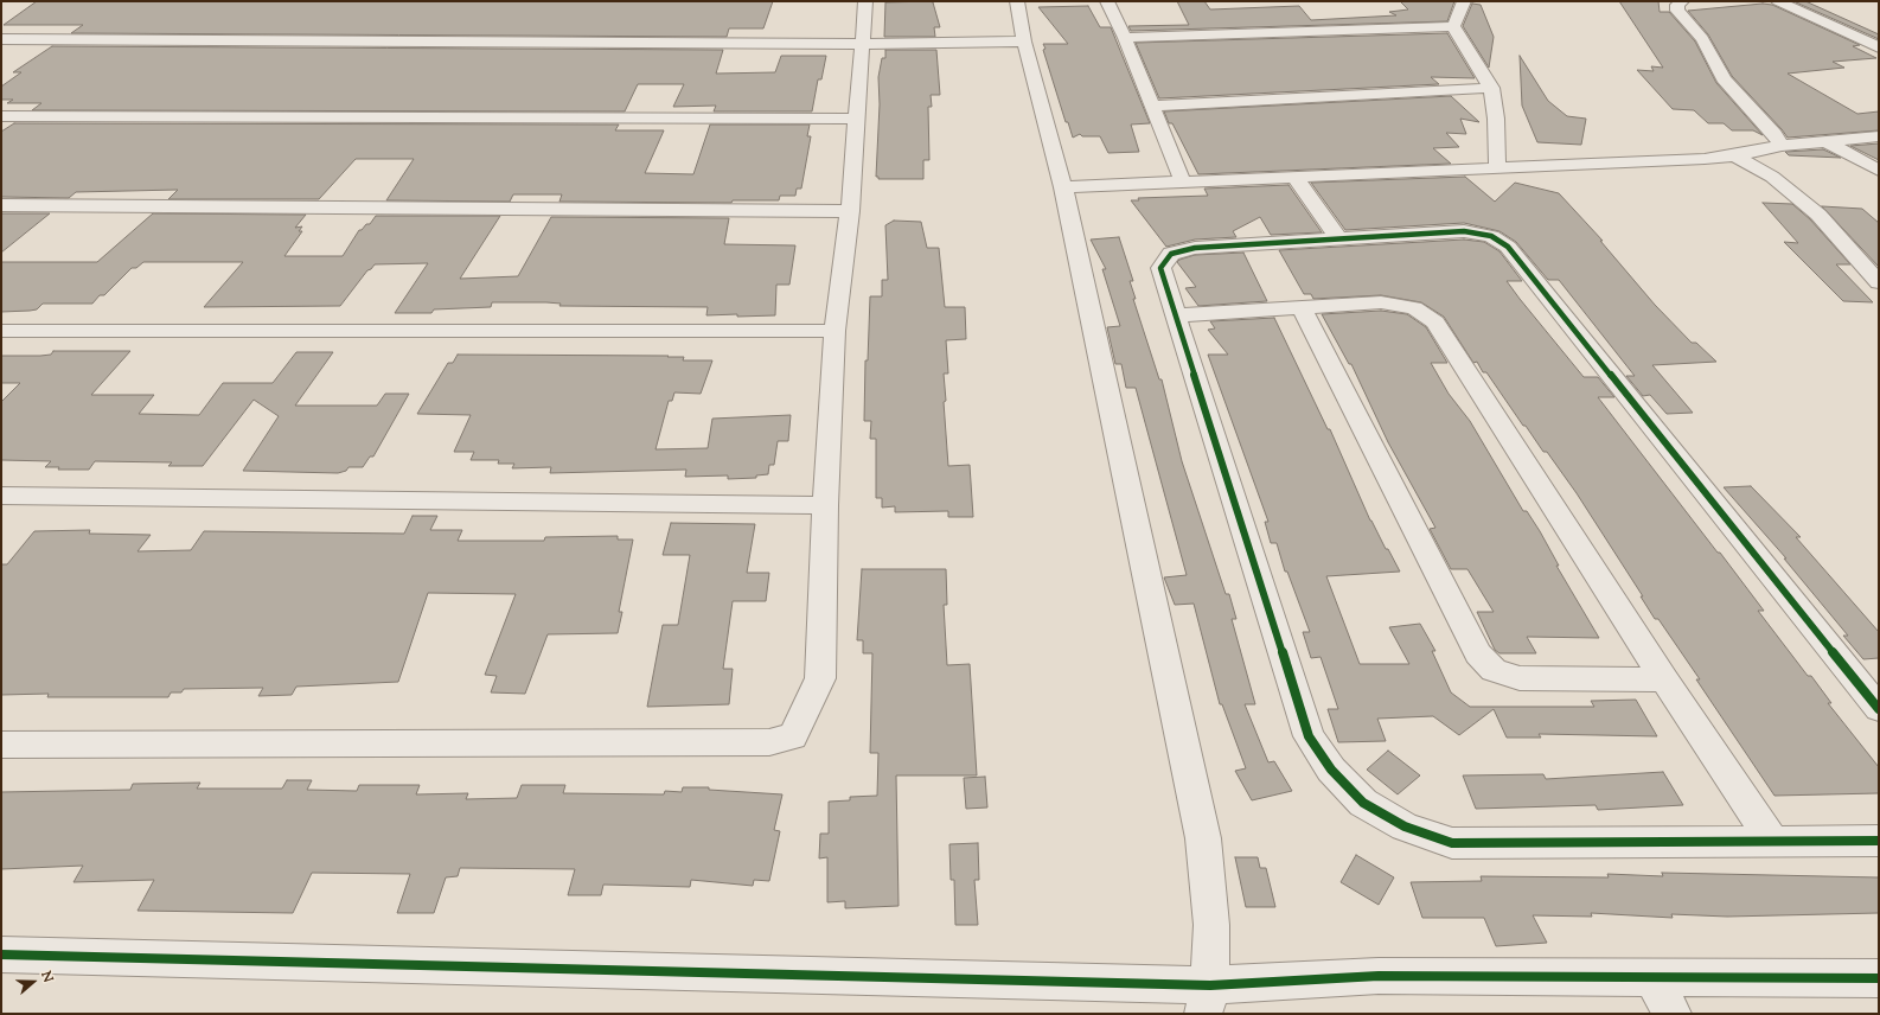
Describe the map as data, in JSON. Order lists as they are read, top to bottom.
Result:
{
  "north": "right"
}
